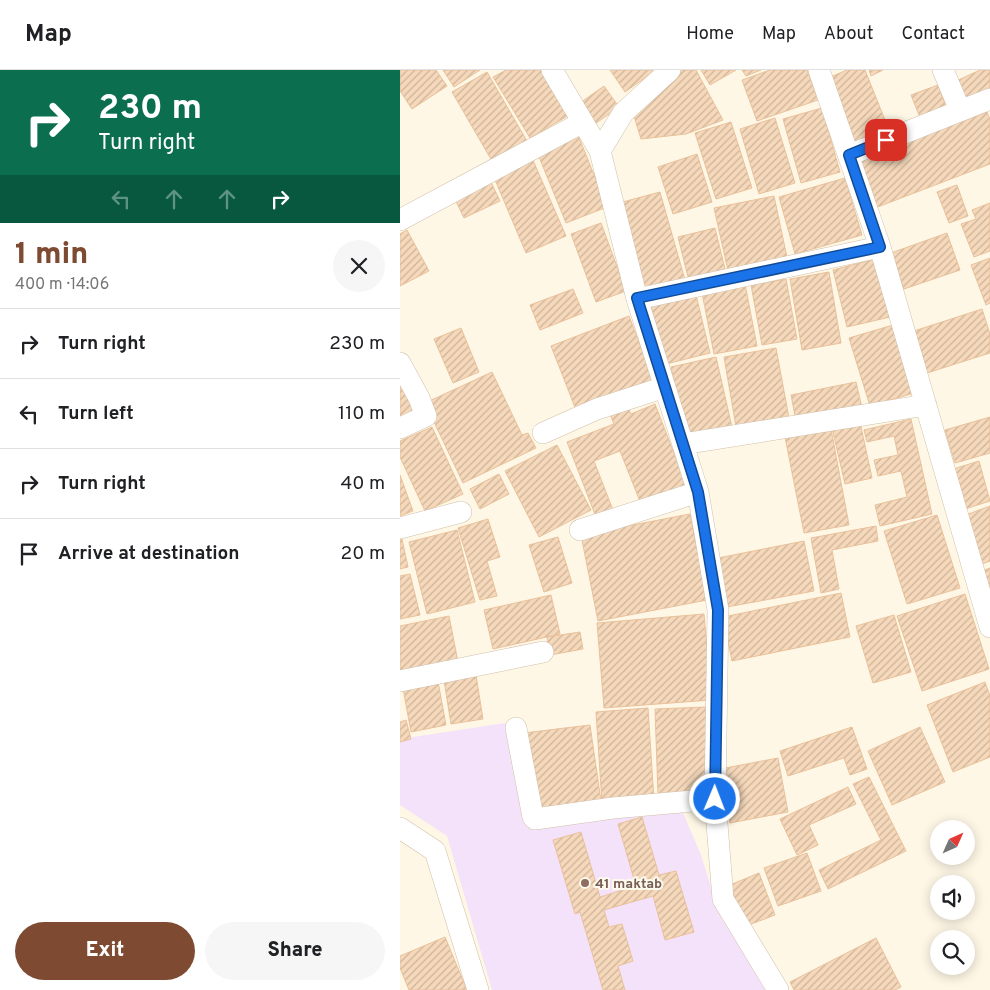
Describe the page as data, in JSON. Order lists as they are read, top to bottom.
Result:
{
  "places": ["41 maktab"],
  "north": "top right",
  "page": {
    "header": "Map",
    "nav": [
      "Home",
      "Map",
      "About",
      "Contact"
    ],
    "turn": ["230 m", "Turn right"],
    "heading": ["1 min", "400 m · 14:06"],
    "list": [
      {
        "name": "Turn right",
        "value": "230 m"
      },
      {
        "name": "Turn left",
        "value": "110 m"
      },
      {
        "name": "Turn right",
        "value": "40 m"
      },
      {
        "name": "Arrive at destination",
        "value": "20 m"
      }
    ],
    "buttons": ["Exit", "Share"]
  }
}
